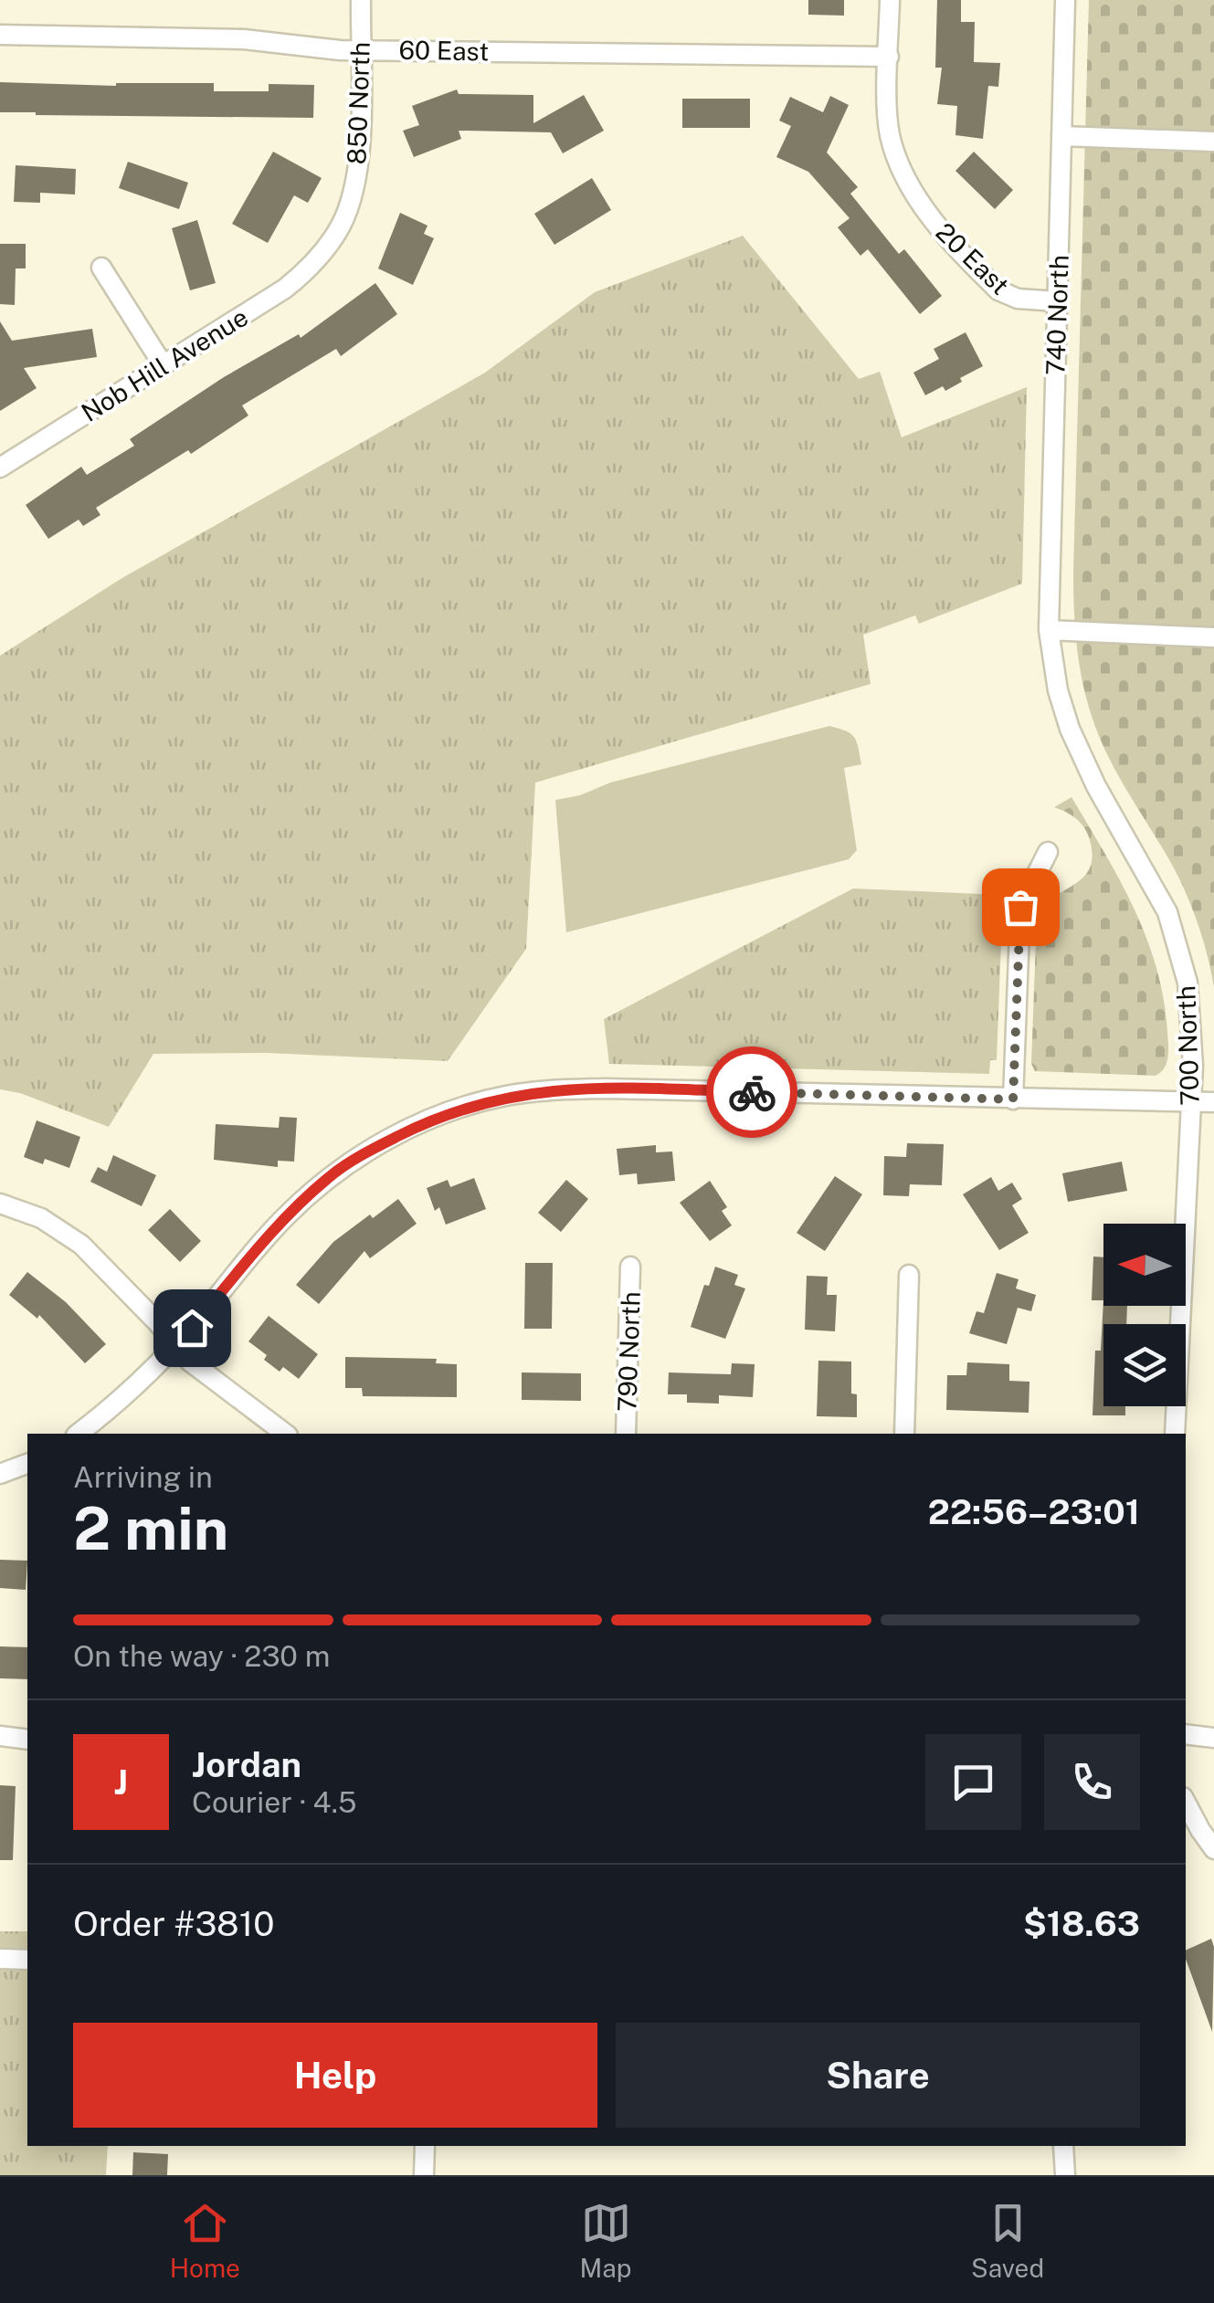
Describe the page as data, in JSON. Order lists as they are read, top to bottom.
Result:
{
  "streets": {
    "street": [
      "60 East",
      "850 North",
      "20 East",
      "740 North",
      "Nob Hill Avenue",
      "700 North",
      "790 North"
    ]
  },
  "crossings": [
    ["60 East", "850 North"],
    ["60 East", "20 East"],
    ["850 North", "Nob Hill Avenue"],
    ["20 East", "740 North"],
    ["740 North", "700 North"]
  ],
  "north": "left",
  "page": {
    "heading": ["2 min", "Arriving in", "22:56–23:01"],
    "panel": [
      "Jordan",
      "Courier · 4.5",
      "Order #3810",
      "$18.63"
    ],
    "bar": "On the way · 230 m",
    "round": "J",
    "buttons": ["Help", "Share"],
    "tabs": ["Home", "Map", "Saved"]
  }
}
